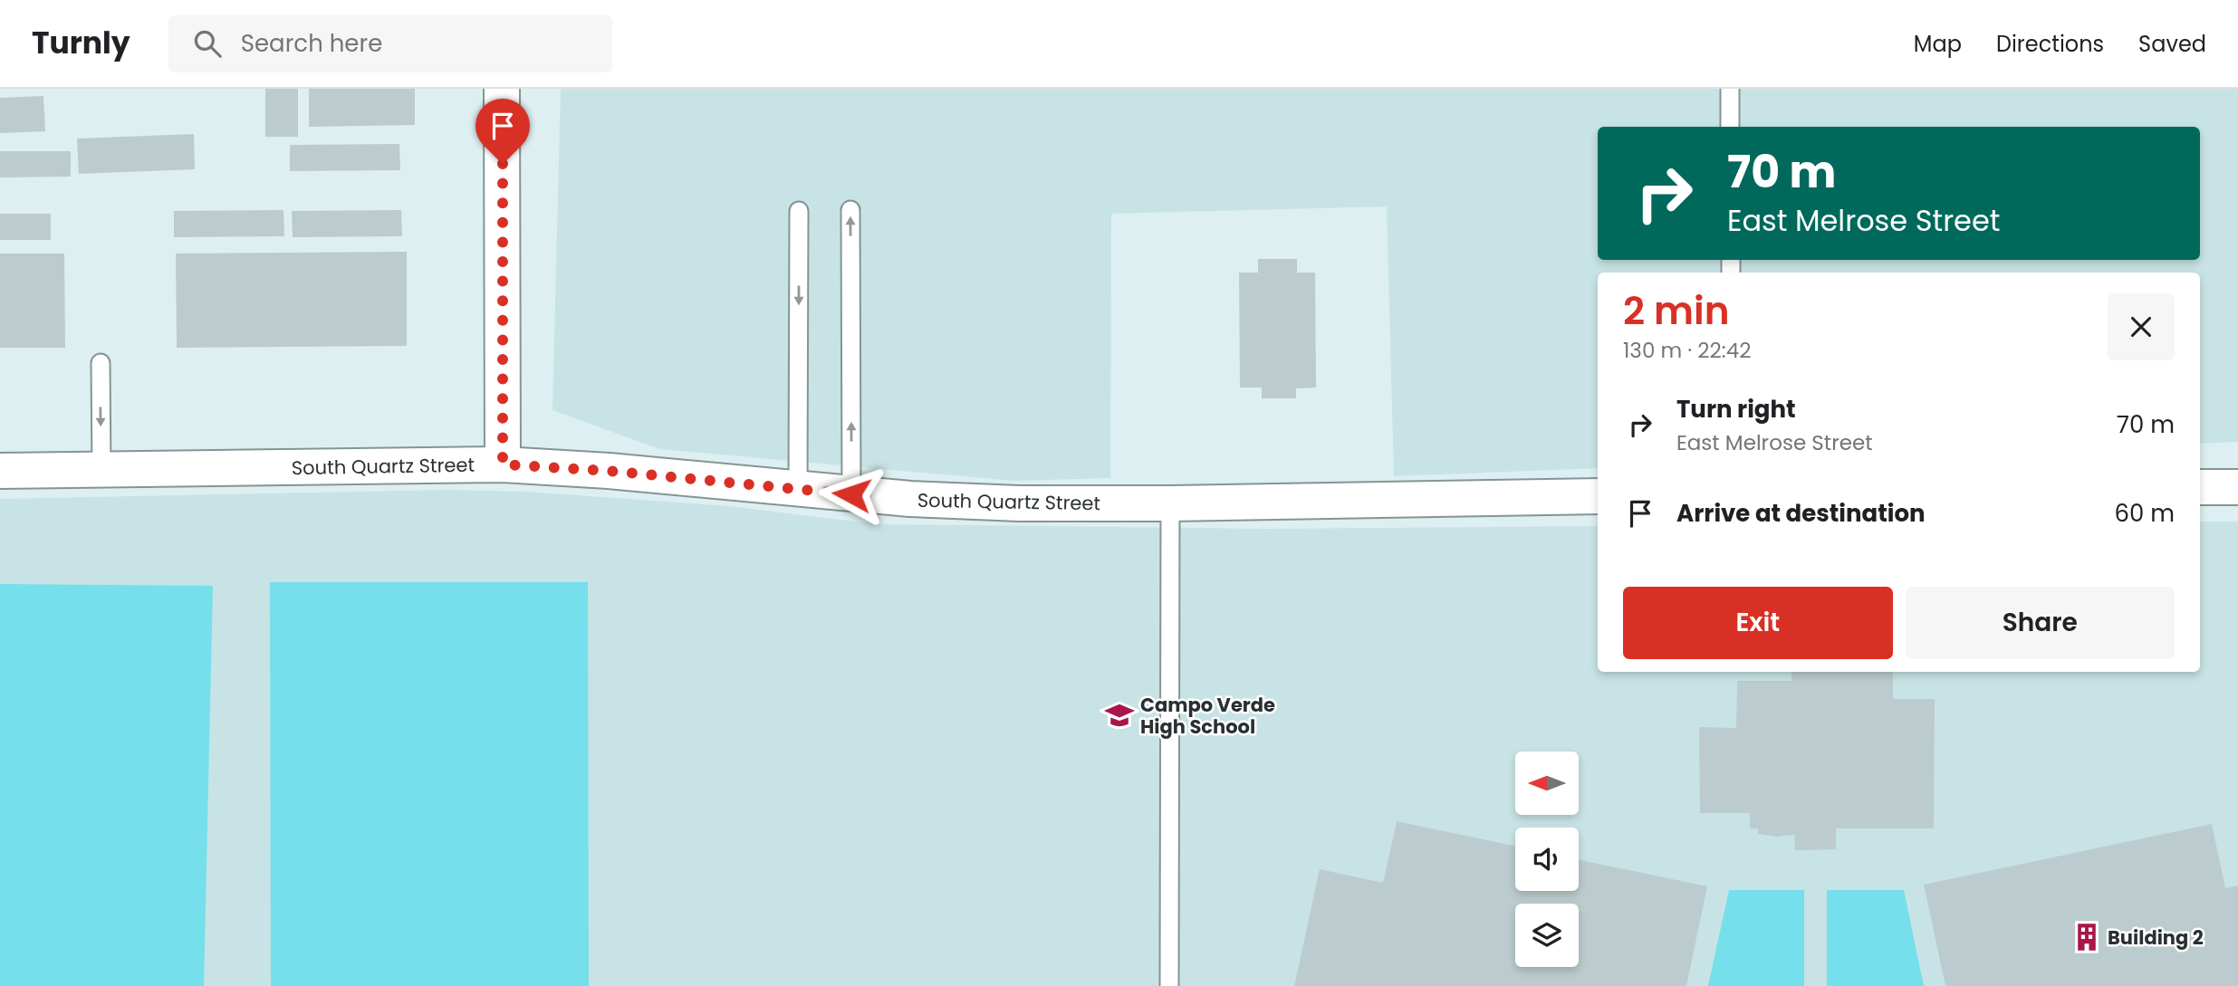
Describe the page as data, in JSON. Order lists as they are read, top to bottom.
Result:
{
  "streets": {
    "street": ["South Quartz Street"]
  },
  "places": {
    "school or university": ["Campo Verde High School"],
    "building": ["Building 2"]
  },
  "north": "left",
  "page": {
    "header": "Turnly",
    "search": "Search here",
    "nav": ["Map", "Directions", "Saved"],
    "turn": ["70 m", "East Melrose Street"],
    "heading": ["2 min", "130 m · 22:42"],
    "list": [
      {
        "name": "Turn right",
        "note": "East Melrose Street",
        "value": "70 m"
      },
      {
        "name": "Arrive at destination",
        "value": "60 m"
      }
    ],
    "buttons": ["Exit", "Share"]
  }
}
